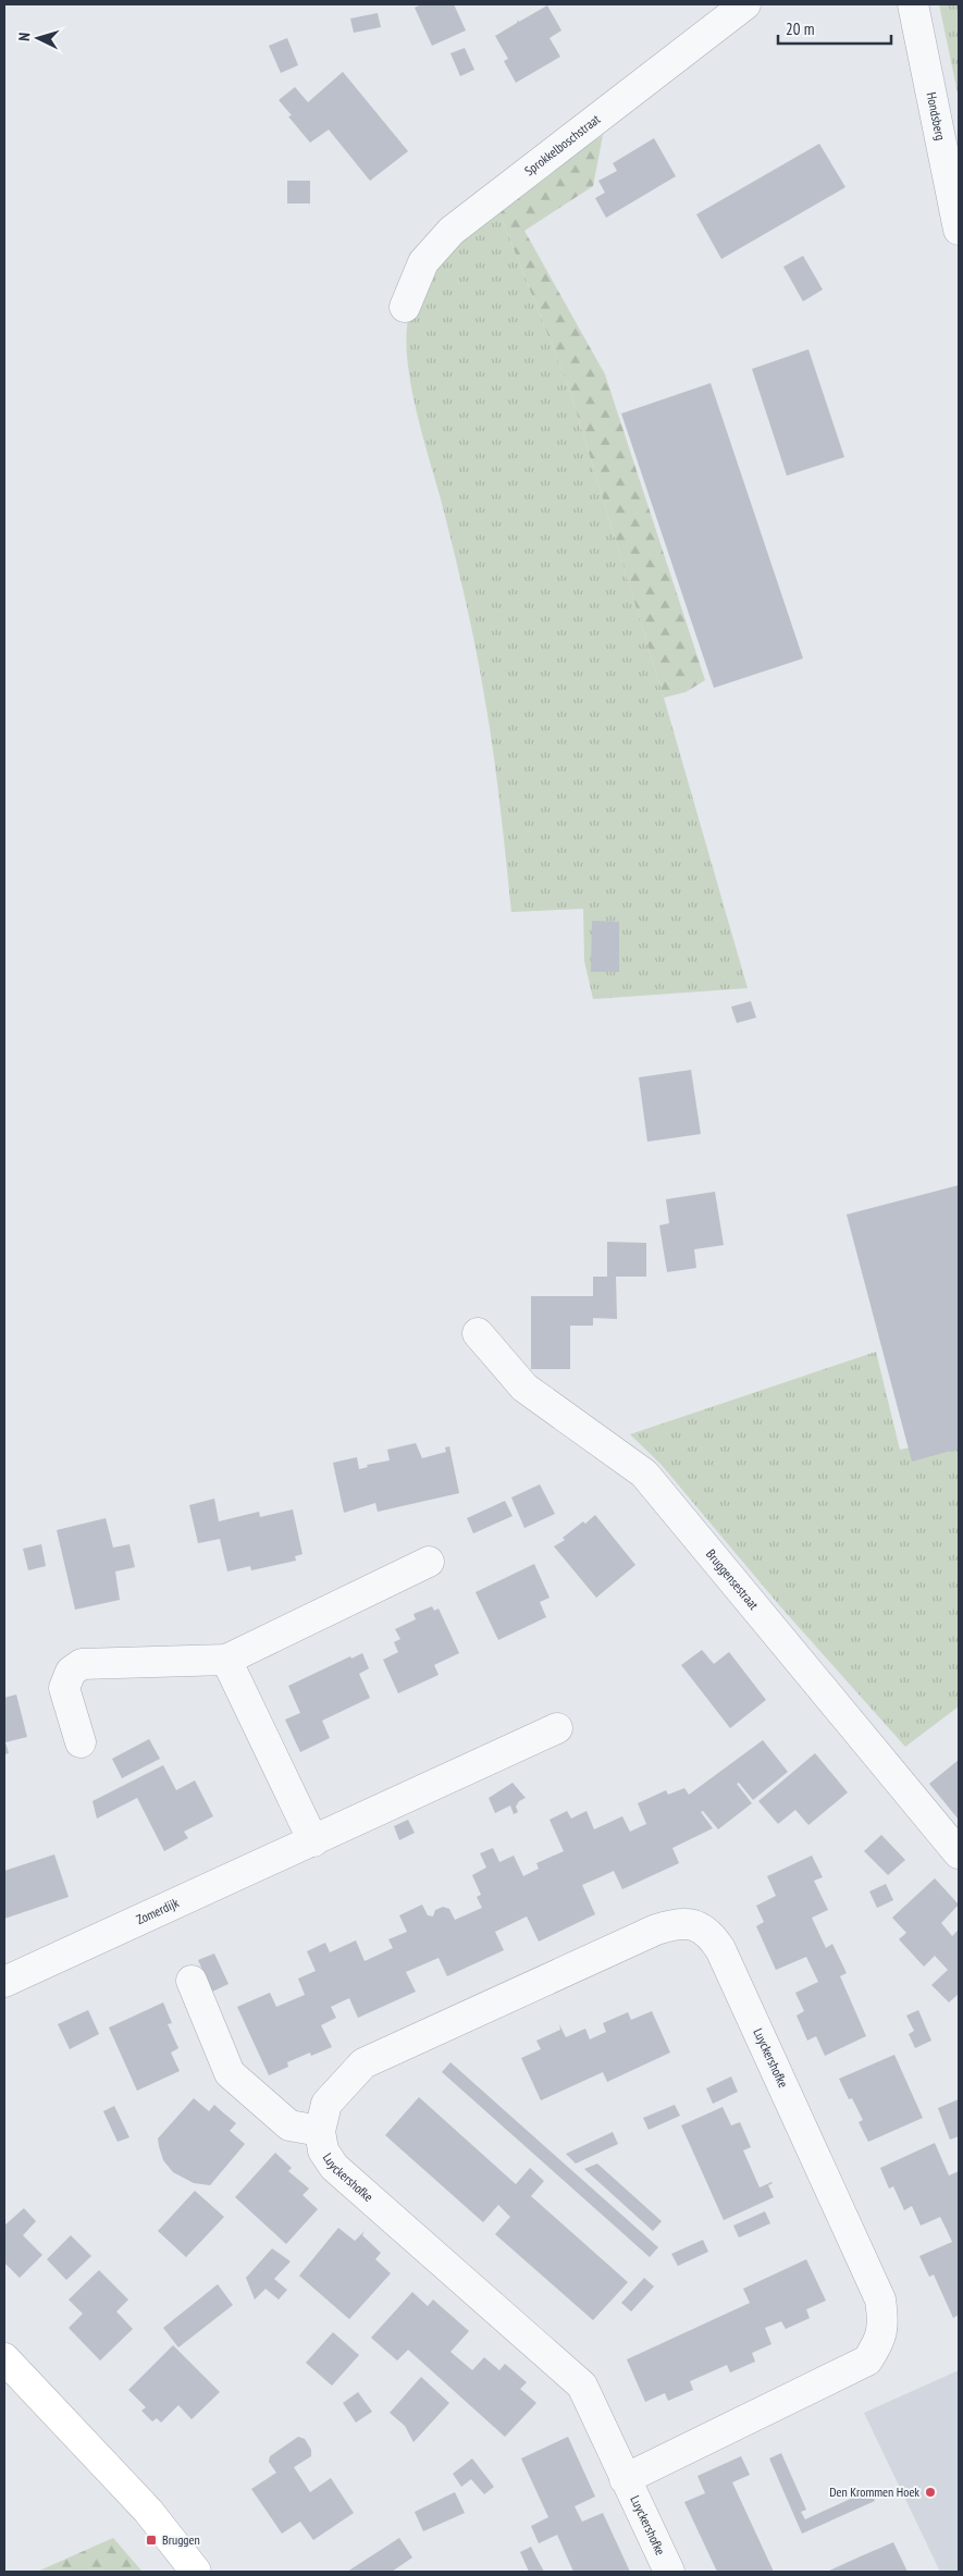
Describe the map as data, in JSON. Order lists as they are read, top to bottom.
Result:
{
  "streets": {
    "street": [
      "Hondsberg",
      "Sprokkelboschstraat",
      "Bruggensestraat",
      "Zomerdijk",
      "Luyckershofke"
    ]
  },
  "places": {
    "other": ["Den Krommen Hoek"],
    "transit": ["Bruggen"]
  },
  "scale_bar": "20 m",
  "north": "left"
}
